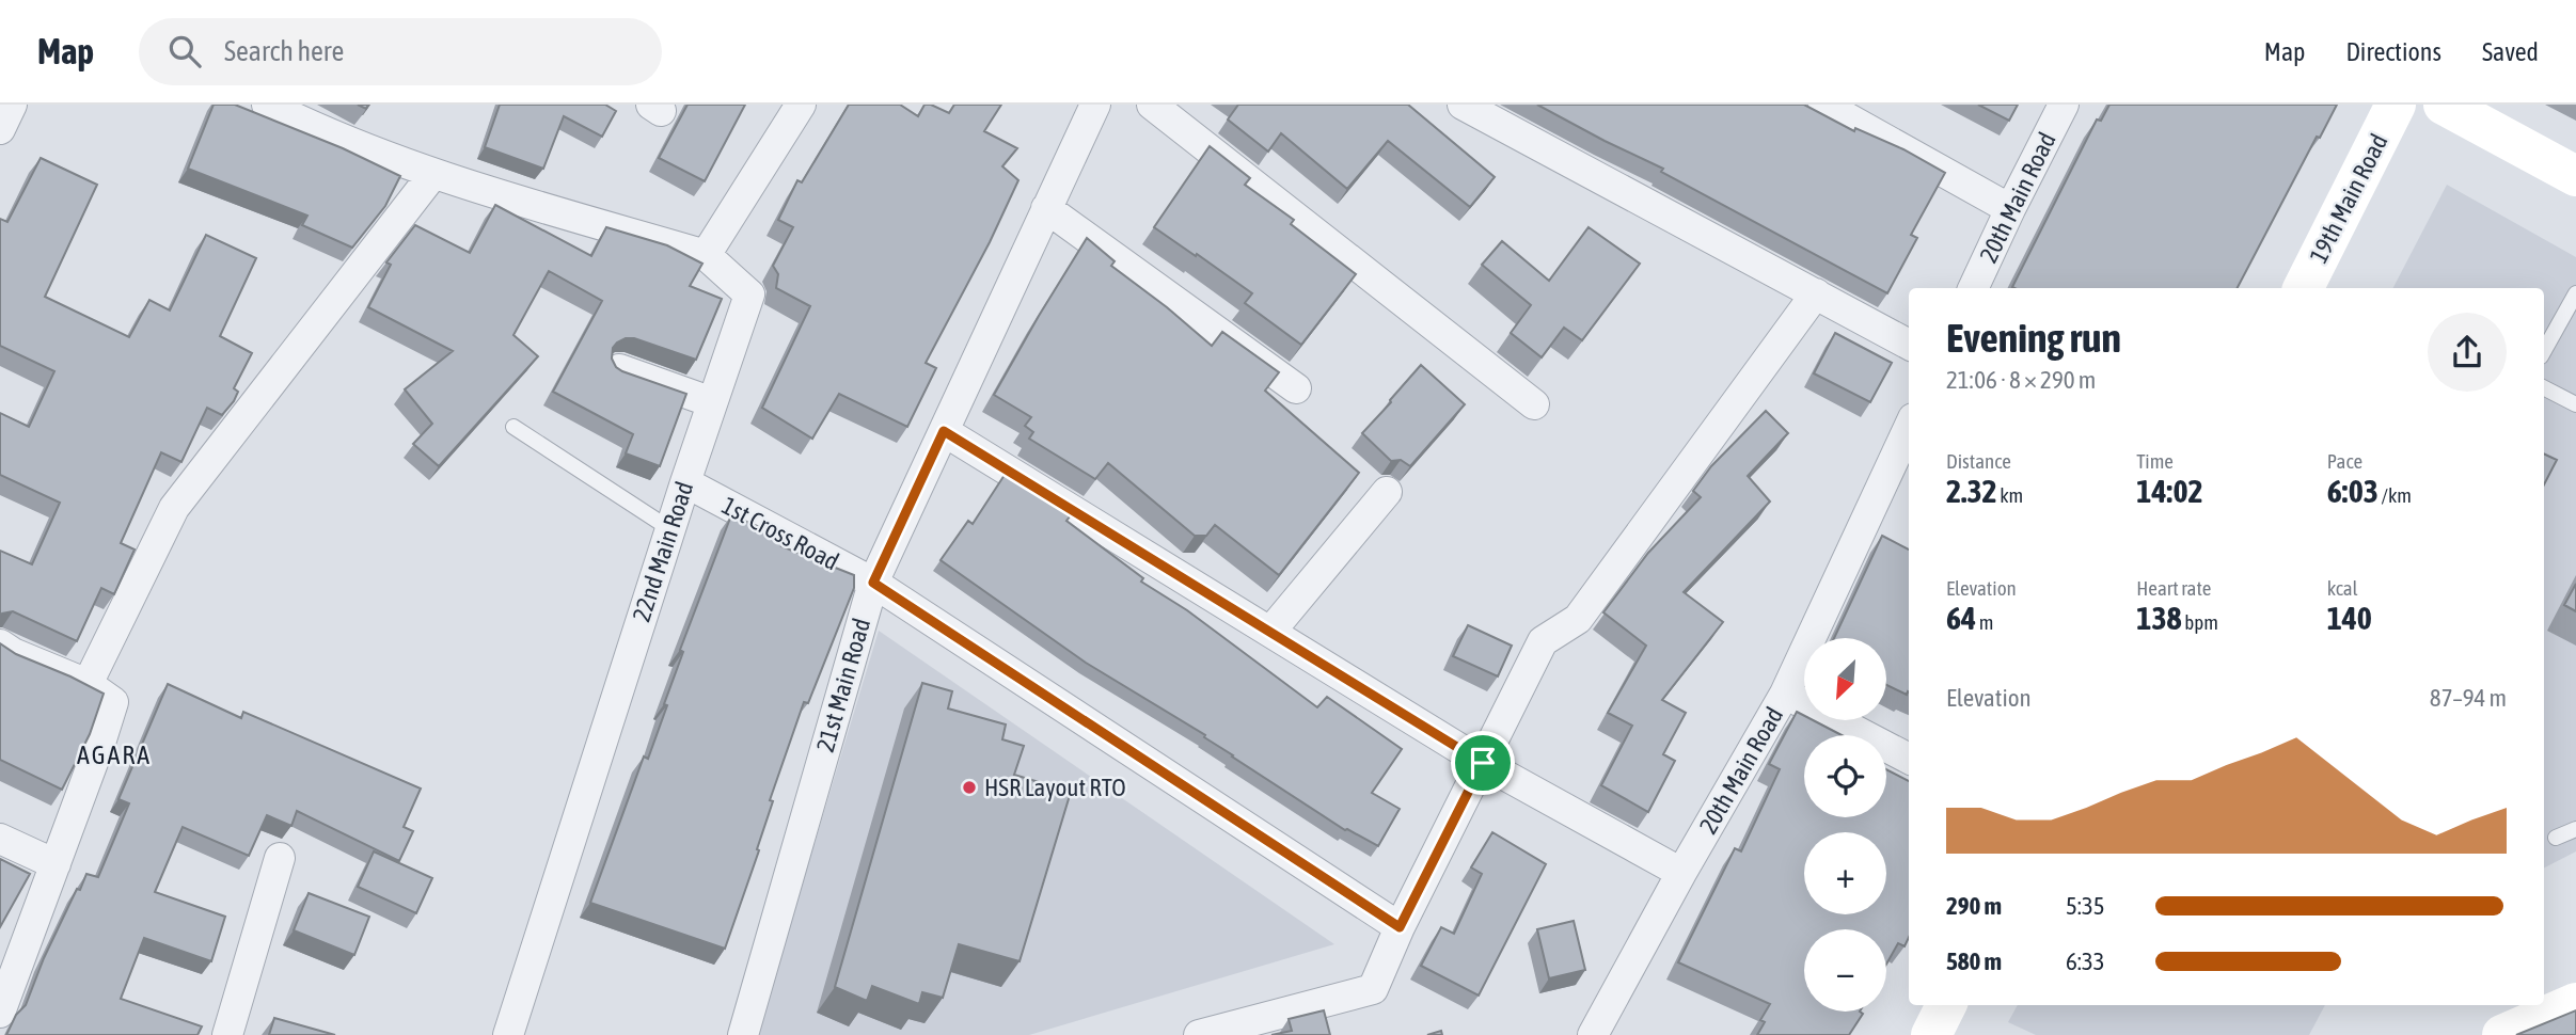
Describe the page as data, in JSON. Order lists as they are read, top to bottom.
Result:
{
  "streets": {
    "main road": ["19th Main Road"],
    "street": [
      "20th Main Road",
      "1st Cross Road",
      "22nd Main Road",
      "21st Main Road"
    ]
  },
  "crossings": [
    ["1st Cross Road", "22nd Main Road"],
    ["1st Cross Road", "21st Main Road"]
  ],
  "districts": ["AGARA"],
  "places": ["HSR Layout RTO"],
  "north": "bottom left",
  "page": {
    "header": "Map",
    "search": "Search here",
    "nav": ["Map", "Directions", "Saved"],
    "heading": ["Evening run", "21:06 · 8 × 290 m"],
    "stats": [
      ["Distance", "2.32 km"],
      ["Time", "14:02"],
      ["Pace", "6:03 /km"],
      ["Elevation", "64 m"],
      ["Heart rate", "138 bpm"],
      ["kcal", "140"]
    ],
    "map_buttons": ["+", "−"],
    "chart": ["Elevation", "87–94 m"],
    "list": [
      {
        "name": "290 m",
        "note": "5:35"
      },
      {
        "name": "580 m",
        "note": "6:33"
      }
    ]
  }
}
